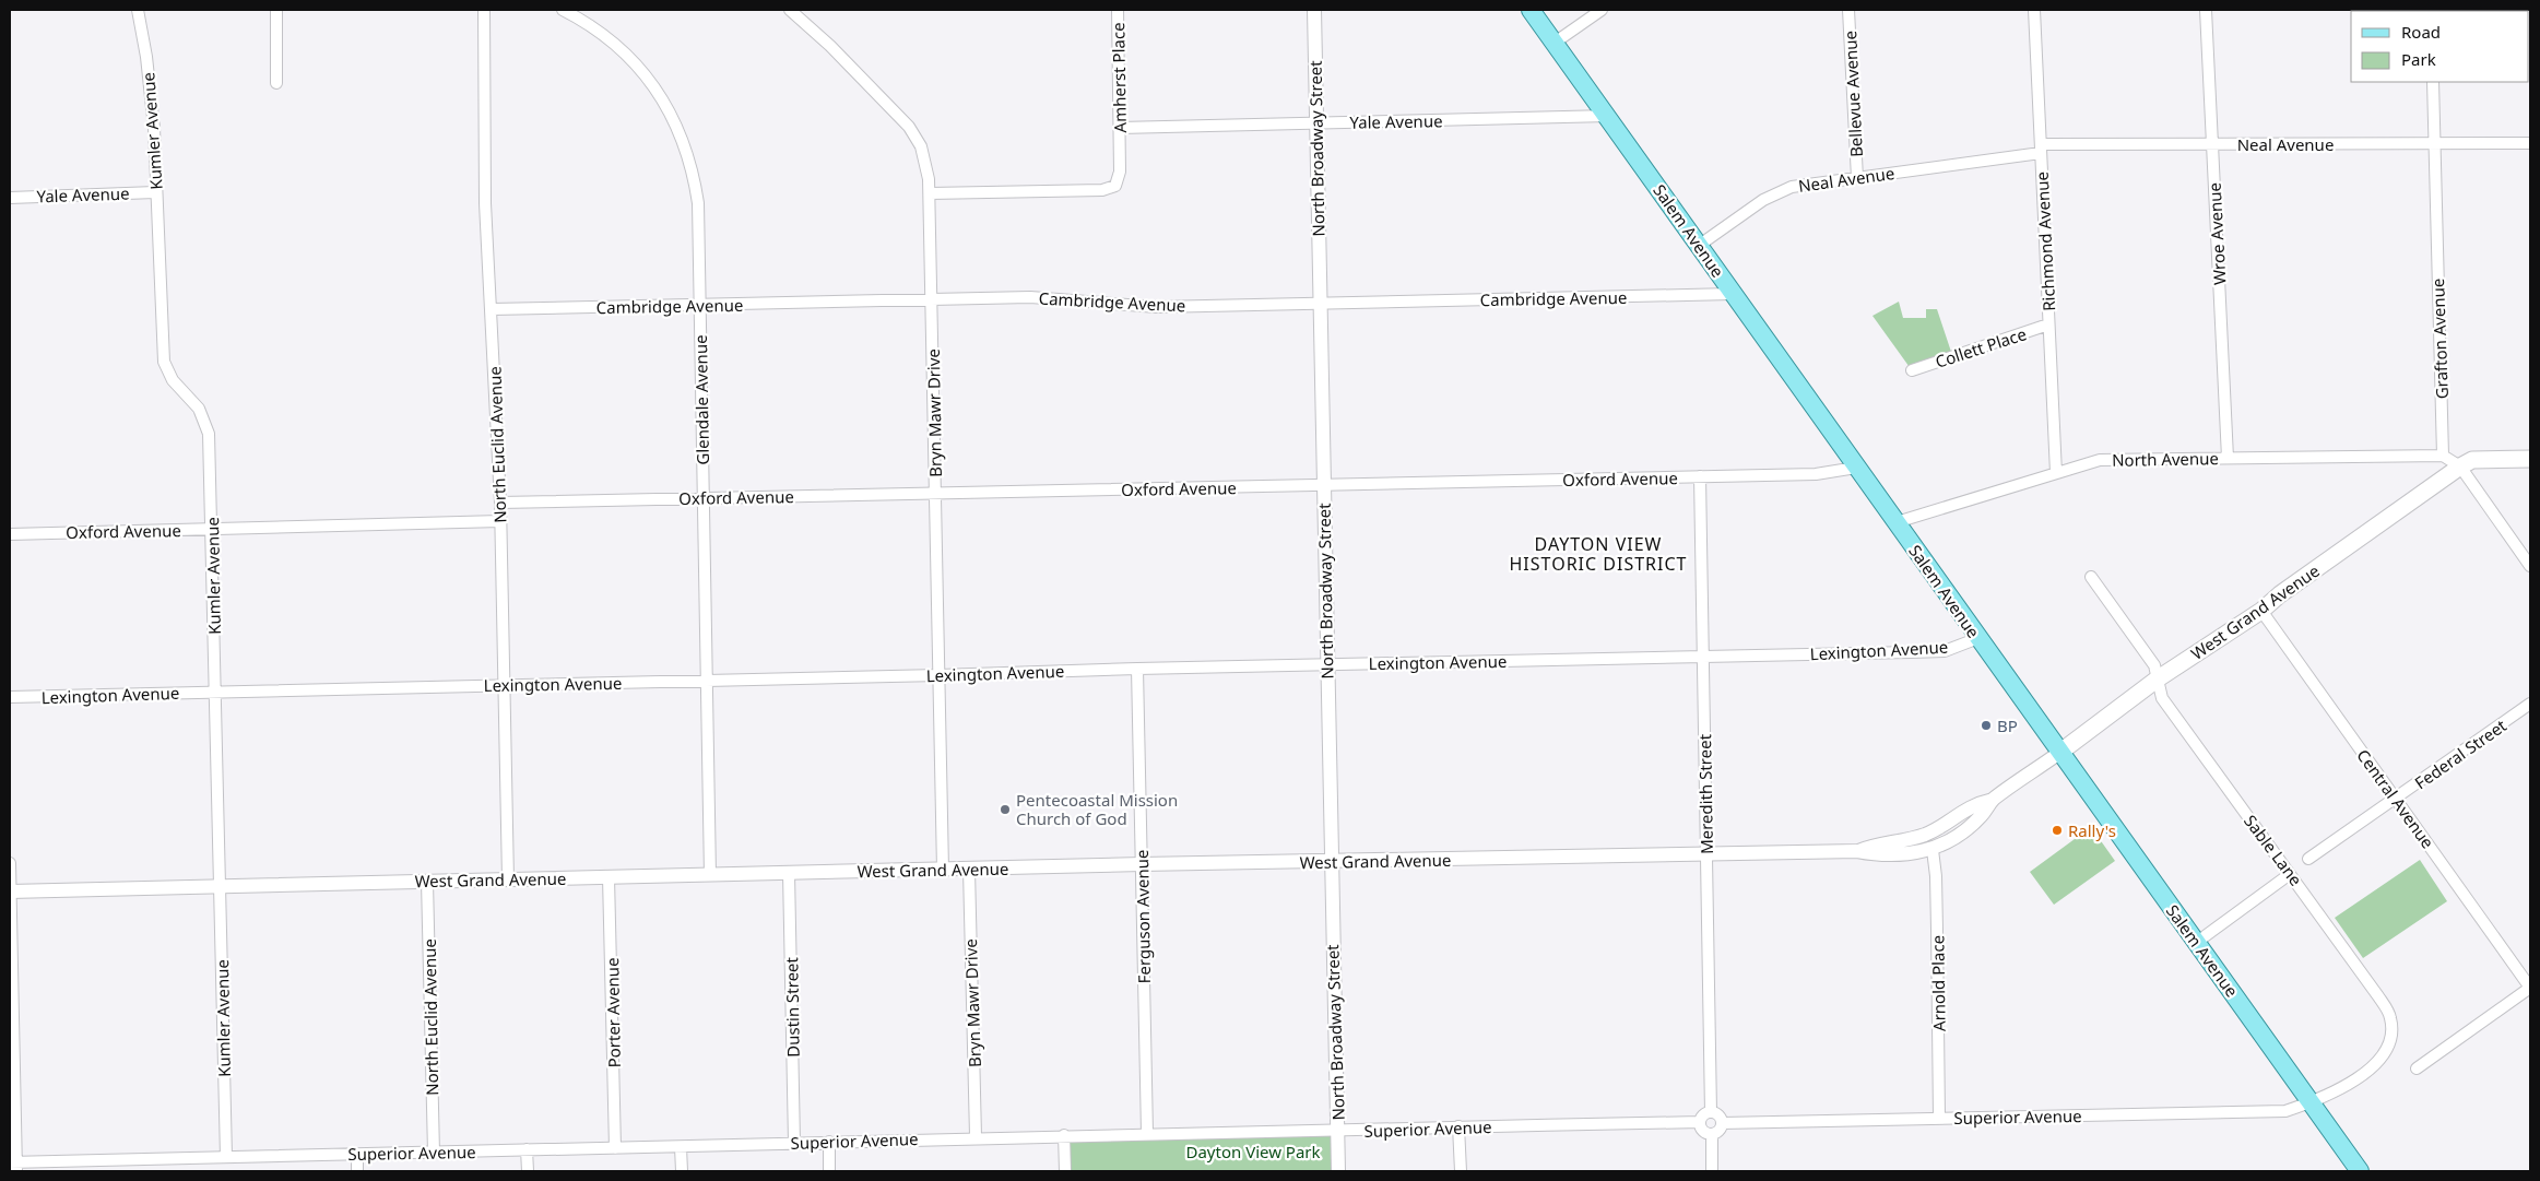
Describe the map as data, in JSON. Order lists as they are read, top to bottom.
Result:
{
  "streets": {
    "main road": ["Salem Avenue", "West Grand Avenue"],
    "street": [
      "Amherst Place",
      "Bellevue Avenue",
      "Yale Avenue",
      "Kumler Avenue",
      "Neal Avenue",
      "North Broadway Street",
      "Wroe Avenue",
      "Richmond Avenue",
      "Cambridge Avenue",
      "Grafton Avenue",
      "Collett Place",
      "Glendale Avenue",
      "Bryn Mawr Drive",
      "North Euclid Avenue",
      "North Avenue",
      "Oxford Avenue",
      "Lexington Avenue",
      "Federal Street",
      "Meredith Street",
      "Central Avenue",
      "Sable Lane",
      "Ferguson Avenue",
      "Arnold Place",
      "Dustin Street",
      "Porter Avenue",
      "Superior Avenue"
    ]
  },
  "crossings": [
    ["Amherst Place", "Yale Avenue"],
    ["Amherst Place", "Bryn Mawr Drive"],
    ["Bellevue Avenue", "Neal Avenue"],
    ["Yale Avenue", "Kumler Avenue"],
    ["Yale Avenue", "North Broadway Street"],
    ["Yale Avenue", "Salem Avenue"],
    ["Kumler Avenue", "Oxford Avenue"],
    ["Kumler Avenue", "West Grand Avenue"],
    ["Kumler Avenue", "Lexington Avenue"],
    ["Kumler Avenue", "Superior Avenue"],
    ["Neal Avenue", "Salem Avenue"],
    ["Neal Avenue", "Wroe Avenue"],
    ["Neal Avenue", "Richmond Avenue"],
    ["Neal Avenue", "Grafton Avenue"],
    ["North Broadway Street", "Cambridge Avenue"],
    ["North Broadway Street", "Oxford Avenue"],
    ["North Broadway Street", "West Grand Avenue"],
    ["North Broadway Street", "Lexington Avenue"],
    ["North Broadway Street", "Superior Avenue"],
    ["Salem Avenue", "Cambridge Avenue"],
    ["Salem Avenue", "North Avenue"],
    ["Salem Avenue", "Oxford Avenue"],
    ["Salem Avenue", "West Grand Avenue"],
    ["Salem Avenue", "Lexington Avenue"],
    ["Salem Avenue", "Sable Lane"],
    ["Salem Avenue", "Superior Avenue"],
    ["Wroe Avenue", "North Avenue"],
    ["Richmond Avenue", "Collett Place"],
    ["Richmond Avenue", "North Avenue"],
    ["Cambridge Avenue", "Glendale Avenue"],
    ["Cambridge Avenue", "Bryn Mawr Drive"],
    ["Cambridge Avenue", "North Euclid Avenue"],
    ["Grafton Avenue", "North Avenue"],
    ["Glendale Avenue", "Oxford Avenue"],
    ["Glendale Avenue", "West Grand Avenue"],
    ["Glendale Avenue", "Lexington Avenue"],
    ["Bryn Mawr Drive", "Oxford Avenue"],
    ["Bryn Mawr Drive", "West Grand Avenue"],
    ["Bryn Mawr Drive", "Lexington Avenue"],
    ["Bryn Mawr Drive", "Superior Avenue"],
    ["North Euclid Avenue", "Oxford Avenue"],
    ["North Euclid Avenue", "West Grand Avenue"],
    ["North Euclid Avenue", "Lexington Avenue"],
    ["North Euclid Avenue", "Superior Avenue"],
    ["Oxford Avenue", "Meredith Street"],
    ["West Grand Avenue", "Meredith Street"],
    ["West Grand Avenue", "Central Avenue"],
    ["West Grand Avenue", "Sable Lane"],
    ["West Grand Avenue", "Ferguson Avenue"],
    ["West Grand Avenue", "Arnold Place"],
    ["West Grand Avenue", "Dustin Street"],
    ["West Grand Avenue", "Porter Avenue"],
    ["Lexington Avenue", "Meredith Street"],
    ["Lexington Avenue", "Ferguson Avenue"],
    ["Federal Street", "Central Avenue"],
    ["Meredith Street", "Superior Avenue"],
    ["Sable Lane", "Superior Avenue"],
    ["Ferguson Avenue", "Superior Avenue"],
    ["Arnold Place", "Superior Avenue"],
    ["Dustin Street", "Superior Avenue"],
    ["Porter Avenue", "Superior Avenue"]
  ],
  "districts": ["DAYTON VIEW HISTORIC DISTRICT"],
  "parks": ["Dayton View Park"],
  "places": ["BP", "Pentecoastal Mission Church of God", "Rally's"],
  "legend": ["Road", "Park"]
}
